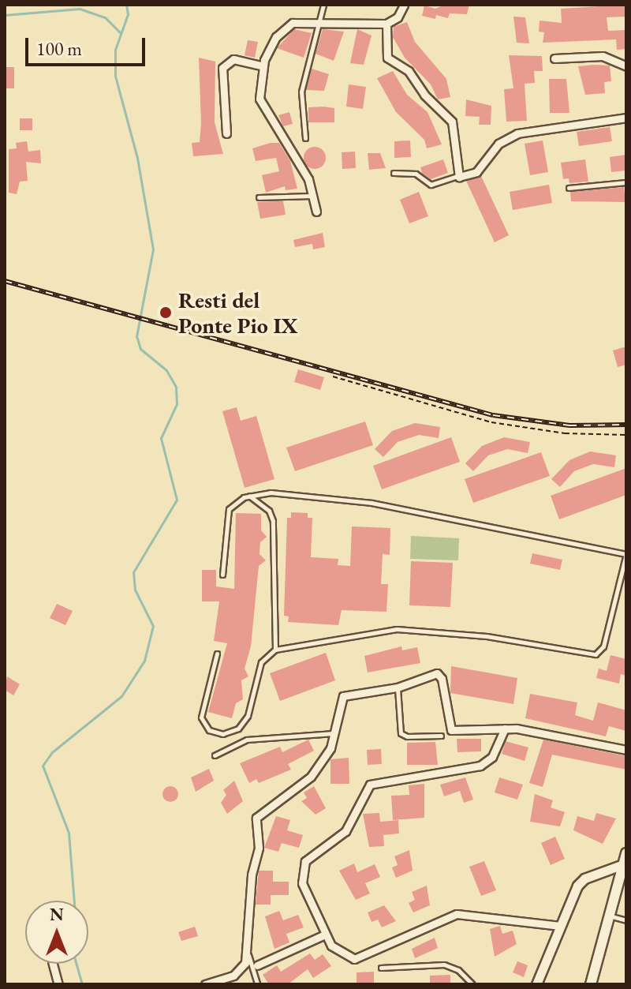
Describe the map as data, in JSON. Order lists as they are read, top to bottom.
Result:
{
  "places": ["Resti del Ponte Pio IX"],
  "scale_bar": "100 m",
  "north": "top"
}
